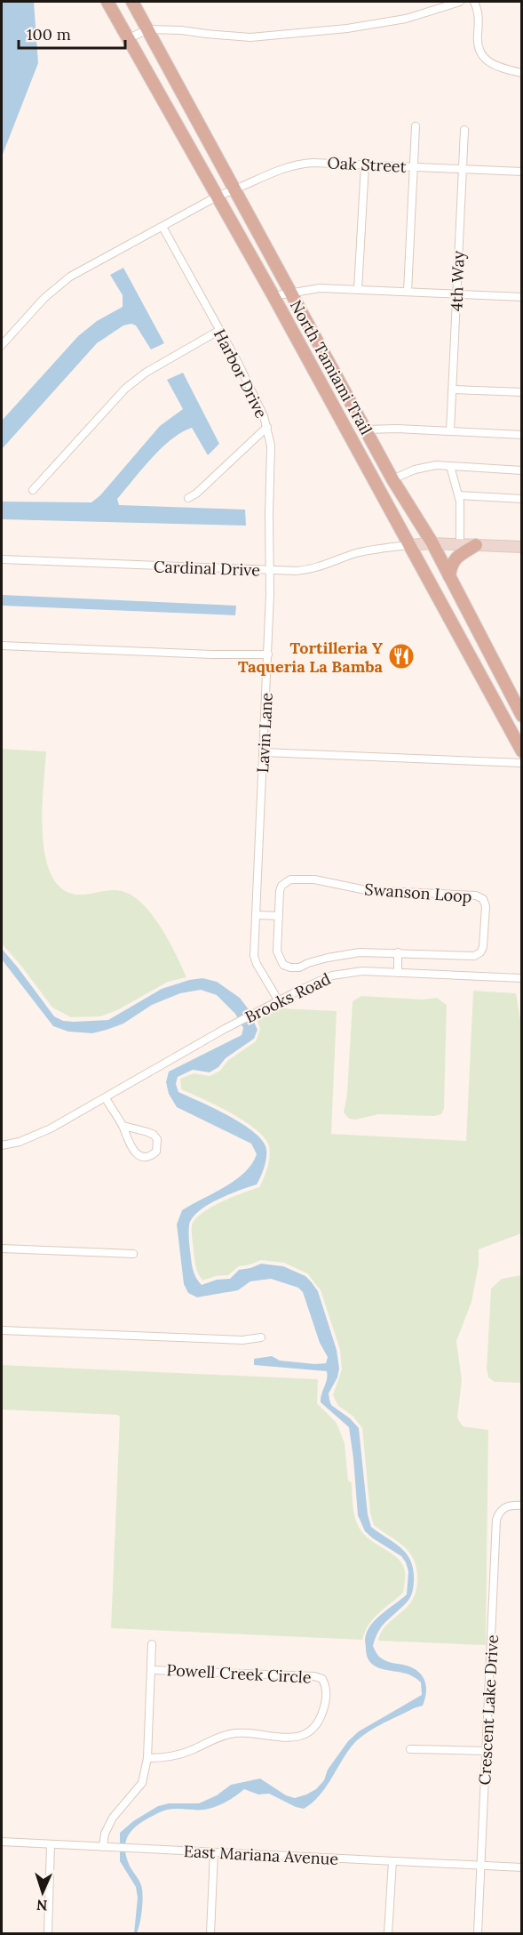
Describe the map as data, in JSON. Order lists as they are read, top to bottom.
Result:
{
  "streets": {
    "main road": ["North Tamiami Trail"],
    "street": [
      "Oak Street",
      "4th Way",
      "Harbor Drive",
      "Cardinal Drive",
      "Lavin Lane",
      "Swanson Loop",
      "Brooks Road",
      "Powell Creek Circle",
      "Crescent Lake Drive",
      "East Mariana Avenue"
    ]
  },
  "crossings": [
    ["Oak Street", "4th Way"],
    ["Oak Street", "North Tamiami Trail"],
    ["Oak Street", "Harbor Drive"],
    ["North Tamiami Trail", "Cardinal Drive"],
    ["Harbor Drive", "Lavin Lane"],
    ["Cardinal Drive", "Lavin Lane"],
    ["Lavin Lane", "Brooks Road"],
    ["Crescent Lake Drive", "East Mariana Avenue"]
  ],
  "places": {
    "restaurant": ["Tortilleria Y Taqueria La Bamba"]
  },
  "scale_bar": "100 m",
  "north": "bottom"
}
